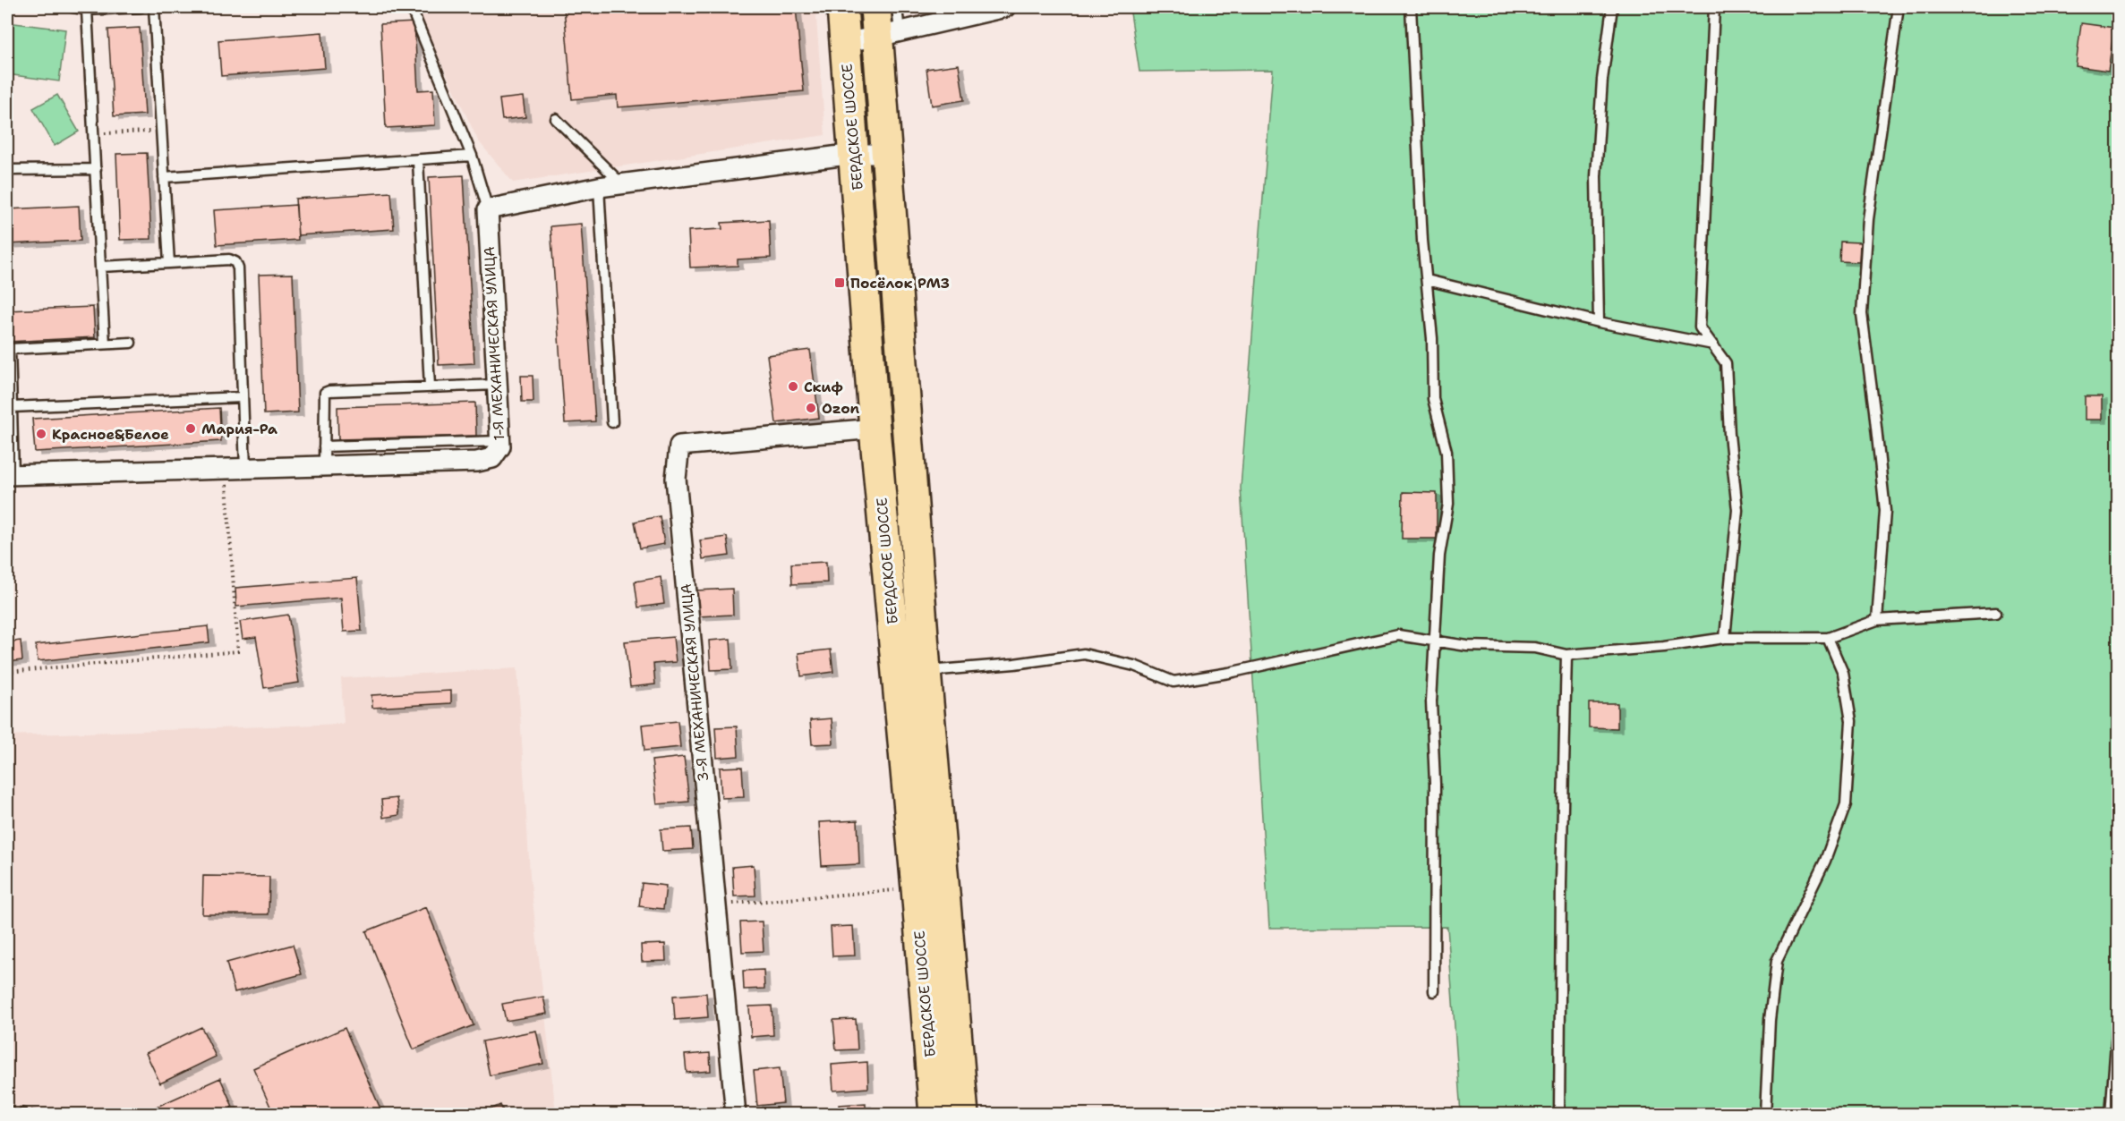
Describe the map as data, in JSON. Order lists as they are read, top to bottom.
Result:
{
  "streets": {
    "highway": ["БЕРДСКОЕ ШОССЕ"],
    "street": ["1-Я МЕХАНИЧЕСКАЯ УЛИЦА", "3-Я МЕХАНИЧЕСКАЯ УЛИЦА"]
  },
  "crossings": [
    ["БЕРДСКОЕ ШОССЕ", "3-Я МЕХАНИЧЕСКАЯ УЛИЦА"]
  ],
  "places": {
    "transit": ["Посёлок РМЗ"],
    "other": [
      "Скиф",
      "Ozon",
      "Мария-Ра",
      "Красное&Белое"
    ]
  }
}
